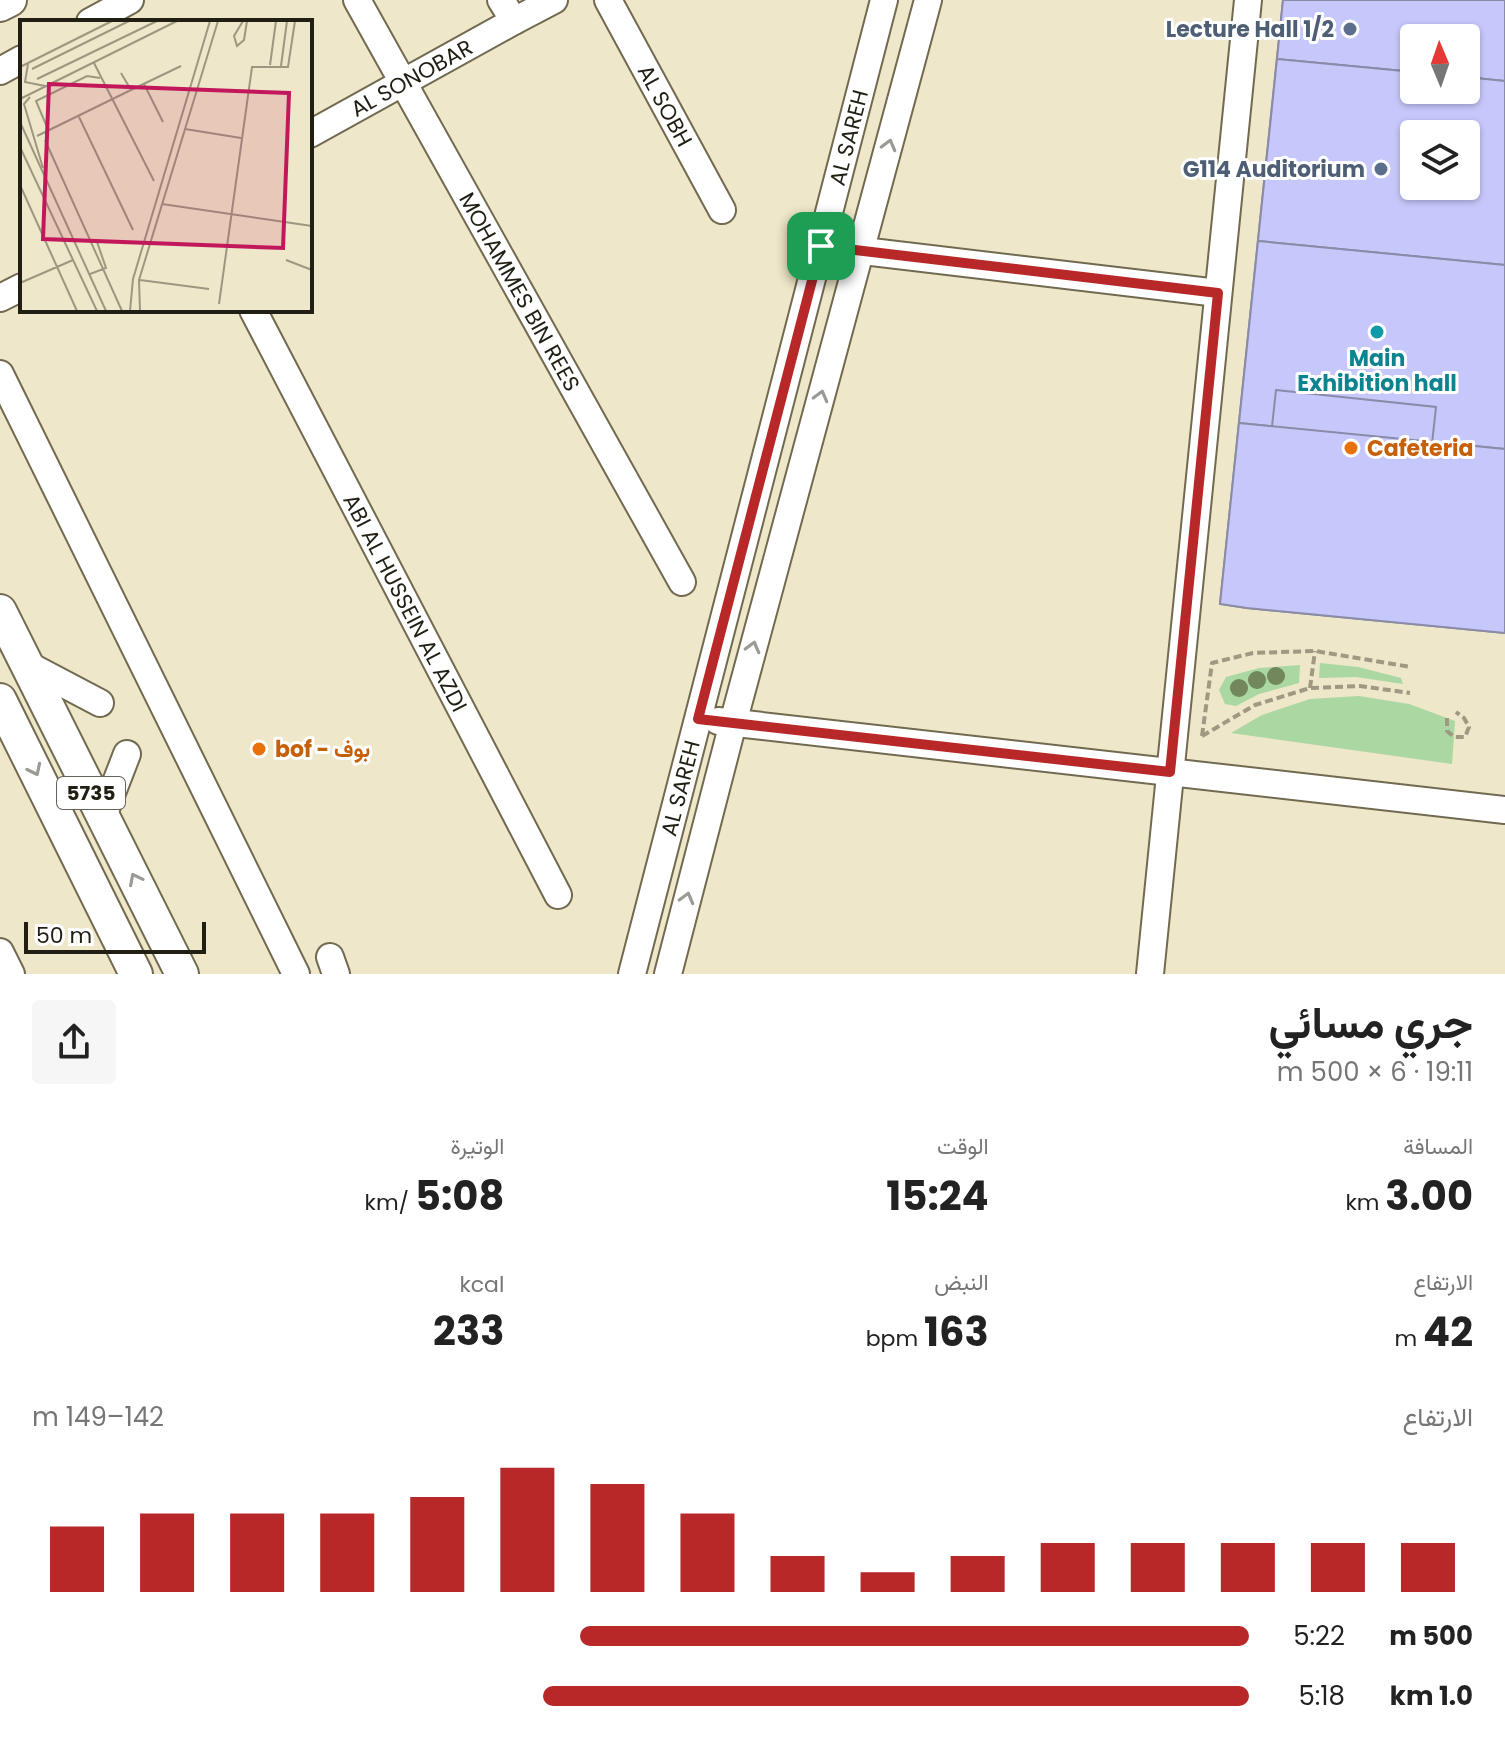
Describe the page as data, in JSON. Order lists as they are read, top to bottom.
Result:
{
  "streets": {
    "main road": ["5735"],
    "street": [
      "AL SONOBAR",
      "AL SOBH",
      "AL SAREH",
      "MOHAMMES BIN REES",
      "ABI AL HUSSEIN AL AZDI"
    ]
  },
  "crossings": [
    ["AL SONOBAR", "MOHAMMES BIN REES"]
  ],
  "places": [
    "Lecture Hall 1/2",
    "G114 Auditorium",
    "Main Exhibition hall",
    "Cafeteria",
    "bof - بوف"
  ],
  "scale_bar": "50 m",
  "north": "top",
  "page": {
    "scale": "50 m",
    "heading": ["جري مسائي", "19:11 · 6 × 500 m"],
    "stats": [
      ["المسافة", "3.00 km"],
      ["الوقت", "15:24"],
      ["الوتيرة", "5:08 /km"],
      ["الارتفاع", "42 m"],
      ["النبض", "163 bpm"],
      ["kcal", "233"]
    ],
    "chart": ["الارتفاع", "142–149 m"],
    "list": [
      {
        "name": "500 m",
        "note": "5:22"
      },
      {
        "name": "1.0 km",
        "note": "5:18"
      }
    ]
  }
}
